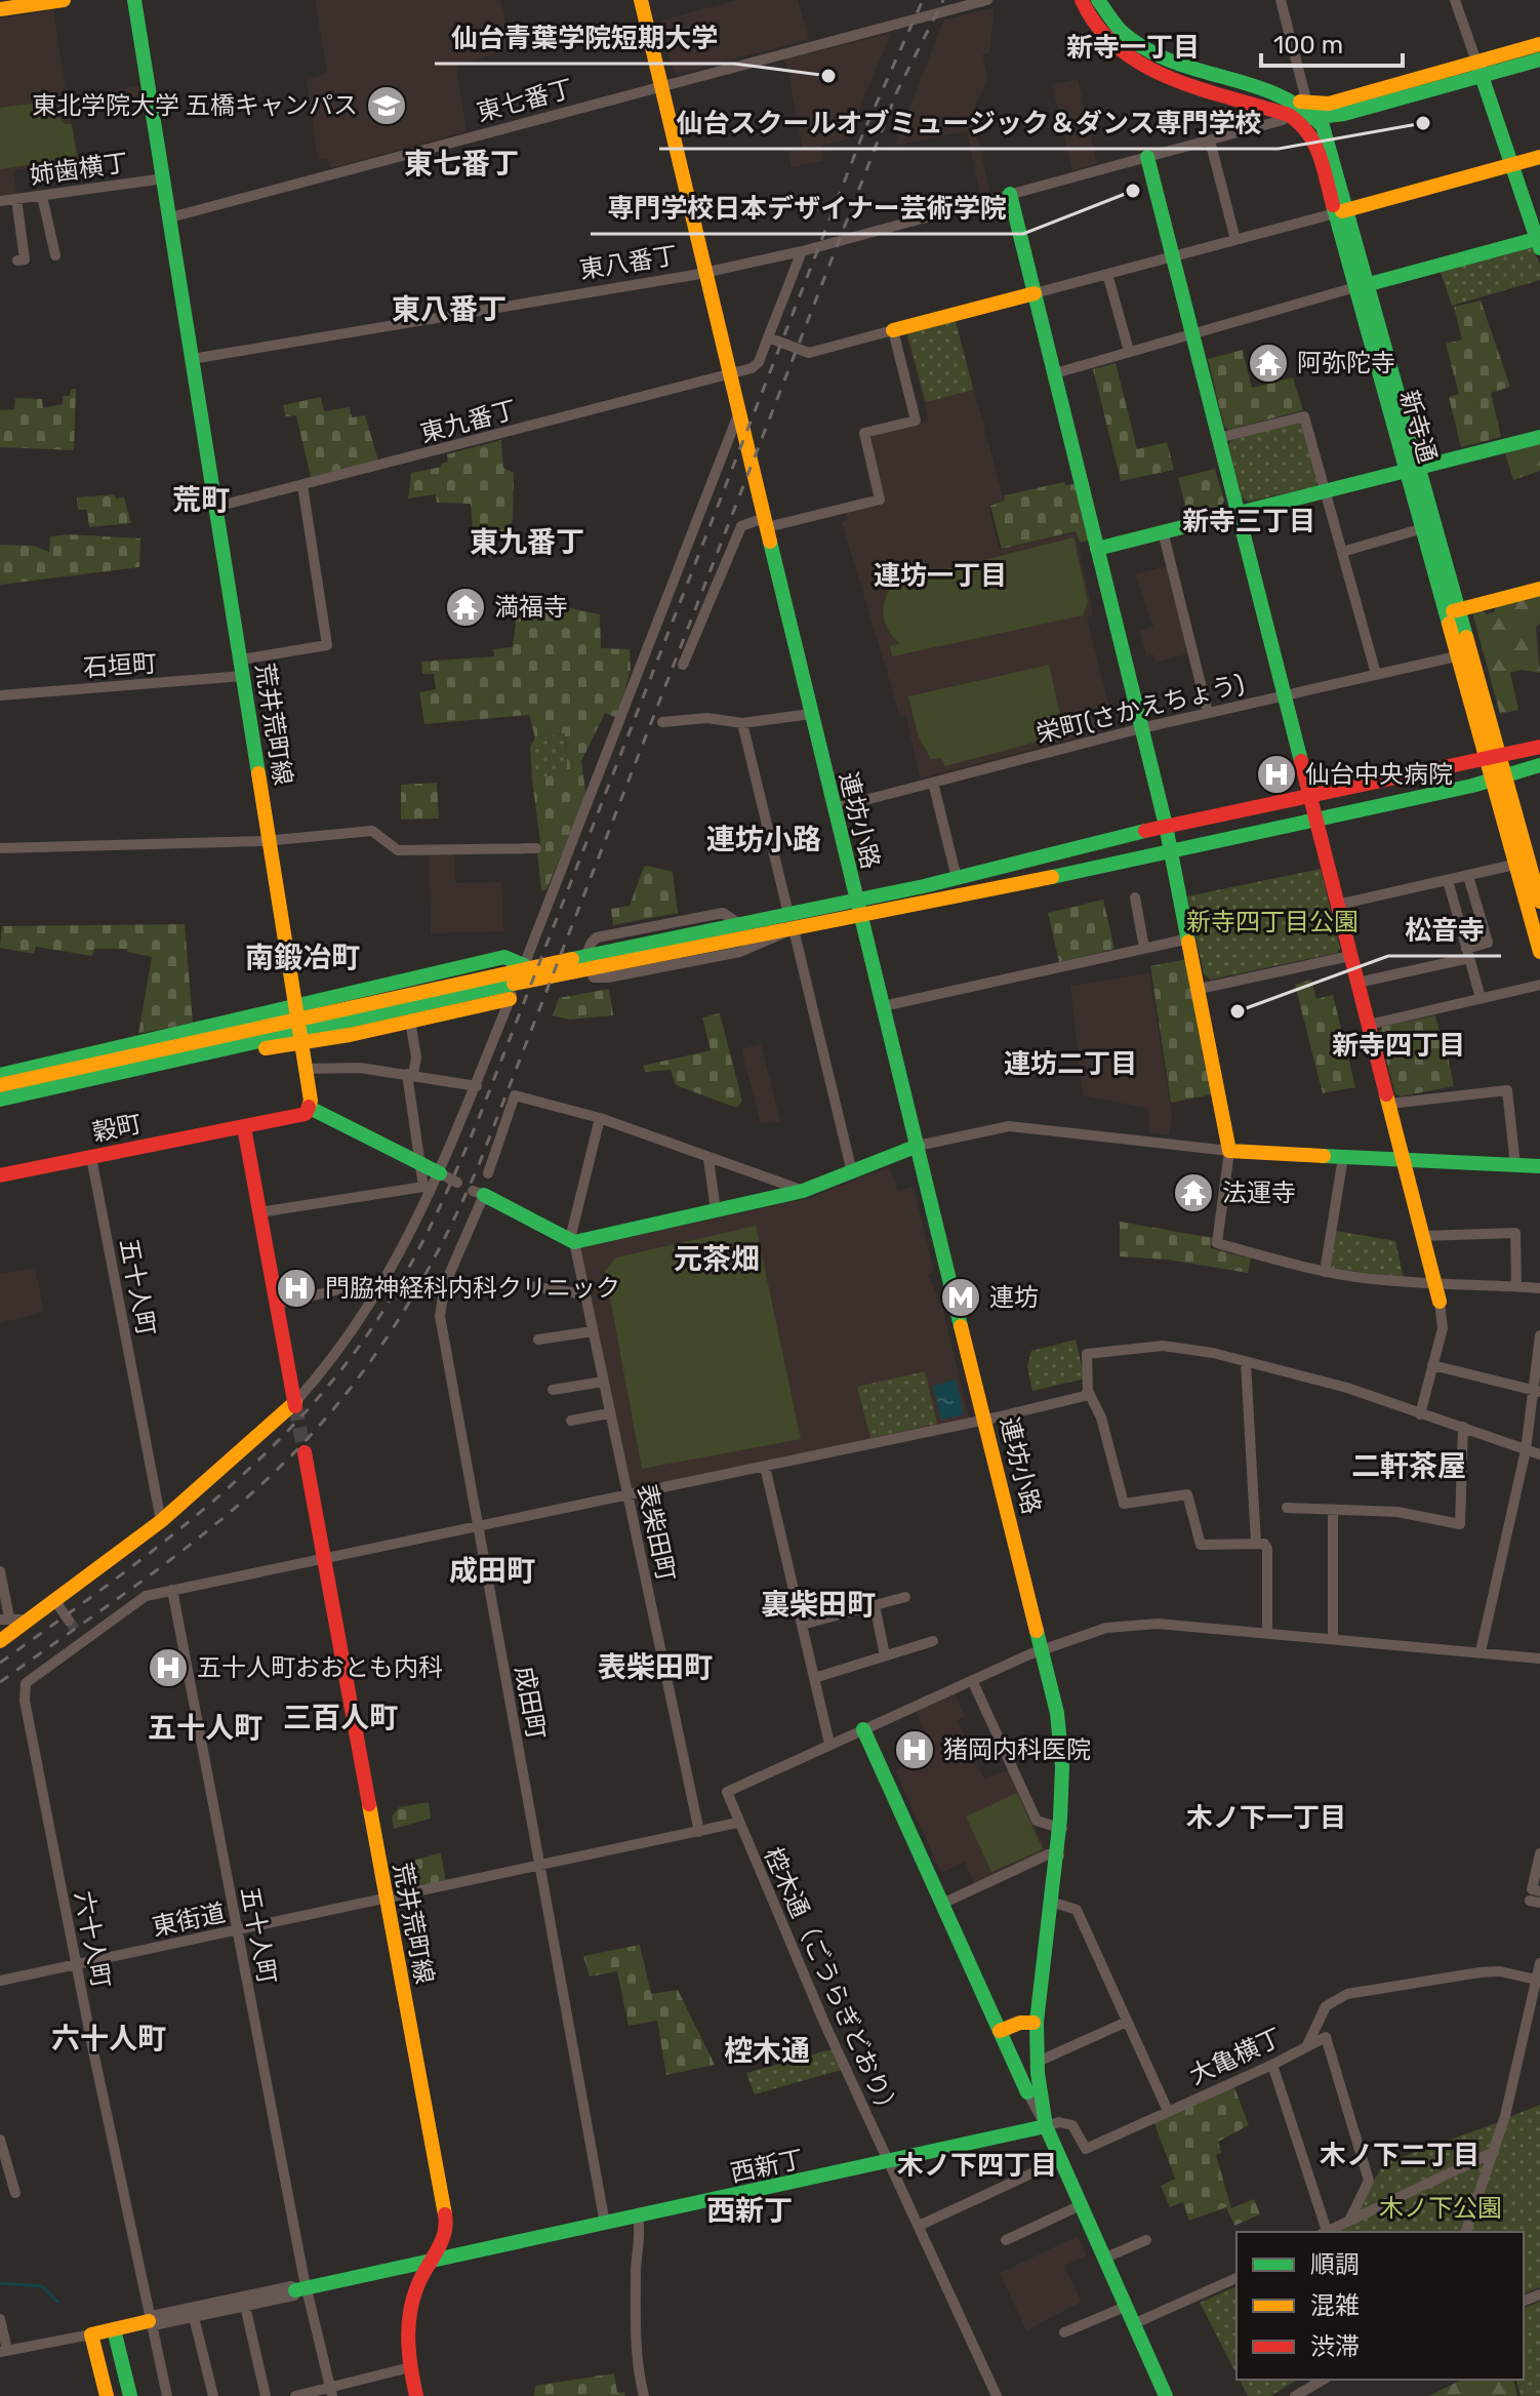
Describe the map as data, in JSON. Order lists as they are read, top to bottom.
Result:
{
  "streets": {
    "main road": [
      "東八番丁",
      "新寺通",
      "荒井荒町線",
      "連坊小路",
      "穀町",
      "西新丁"
    ],
    "street": [
      "東七番丁",
      "姉歯横丁",
      "東九番丁",
      "石垣町",
      "栄町(さかえちょう)",
      "五十人町",
      "表柴田町",
      "成田町",
      "東街道",
      "六十人町",
      "椌木通（ごうらぎどおり）",
      "大亀横丁"
    ]
  },
  "crossings": [
    ["東七番丁", "荒井荒町線"],
    ["東七番丁", "連坊小路"],
    ["姉歯横丁", "荒井荒町線"],
    ["東八番丁", "新寺通"],
    ["東八番丁", "荒井荒町線"],
    ["東八番丁", "連坊小路"],
    ["東九番丁", "荒井荒町線"],
    ["東九番丁", "連坊小路"],
    ["新寺通", "栄町(さかえちょう)"],
    ["石垣町", "荒井荒町線"],
    ["栄町(さかえちょう)", "連坊小路"],
    ["荒井荒町線", "東街道"],
    ["荒井荒町線", "西新丁"],
    ["連坊小路", "大亀横丁"],
    ["連坊小路", "西新丁"],
    ["穀町", "五十人町"],
    ["五十人町", "東街道"],
    ["五十人町", "六十人町"],
    ["五十人町", "西新丁"],
    ["表柴田町", "東街道"],
    ["成田町", "東街道"],
    ["成田町", "西新丁"],
    ["東街道", "六十人町"],
    ["東街道", "椌木通（ごうらぎどおり）"],
    ["椌木通（ごうらぎどおり）", "西新丁"],
    ["大亀横丁", "西新丁"]
  ],
  "districts": [
    "新寺一丁目",
    "東七番丁",
    "東八番丁",
    "荒町",
    "新寺三丁目",
    "東九番丁",
    "連坊一丁目",
    "連坊小路",
    "南鍛冶町",
    "新寺四丁目",
    "連坊二丁目",
    "元茶畑",
    "二軒茶屋",
    "成田町",
    "裏柴田町",
    "表柴田町",
    "三百人町",
    "五十人町",
    "木ノ下一丁目",
    "六十人町",
    "椌木通",
    "木ノ下二丁目",
    "木ノ下四丁目",
    "西新丁"
  ],
  "parks": ["新寺四丁目公園", "木ノ下公園"],
  "places": {
    "other": [
      "仙台青葉学院短期大学",
      "仙台スクールオブミュージック＆ダンス専門学校",
      "専門学校日本デザイナー芸術学院",
      "松音寺"
    ],
    "school or university": ["東北学院大学 五橋キャンパス"],
    "temple": ["阿弥陀寺", "満福寺", "法運寺"],
    "hospital": [
      "仙台中央病院",
      "門脇神経科内科クリニック",
      "五十人町おおとも内科",
      "猪岡内科医院"
    ],
    "metro station": ["連坊"]
  },
  "legend": ["順調", "混雑", "渋滞"],
  "scale_bar": "100 m"
}
